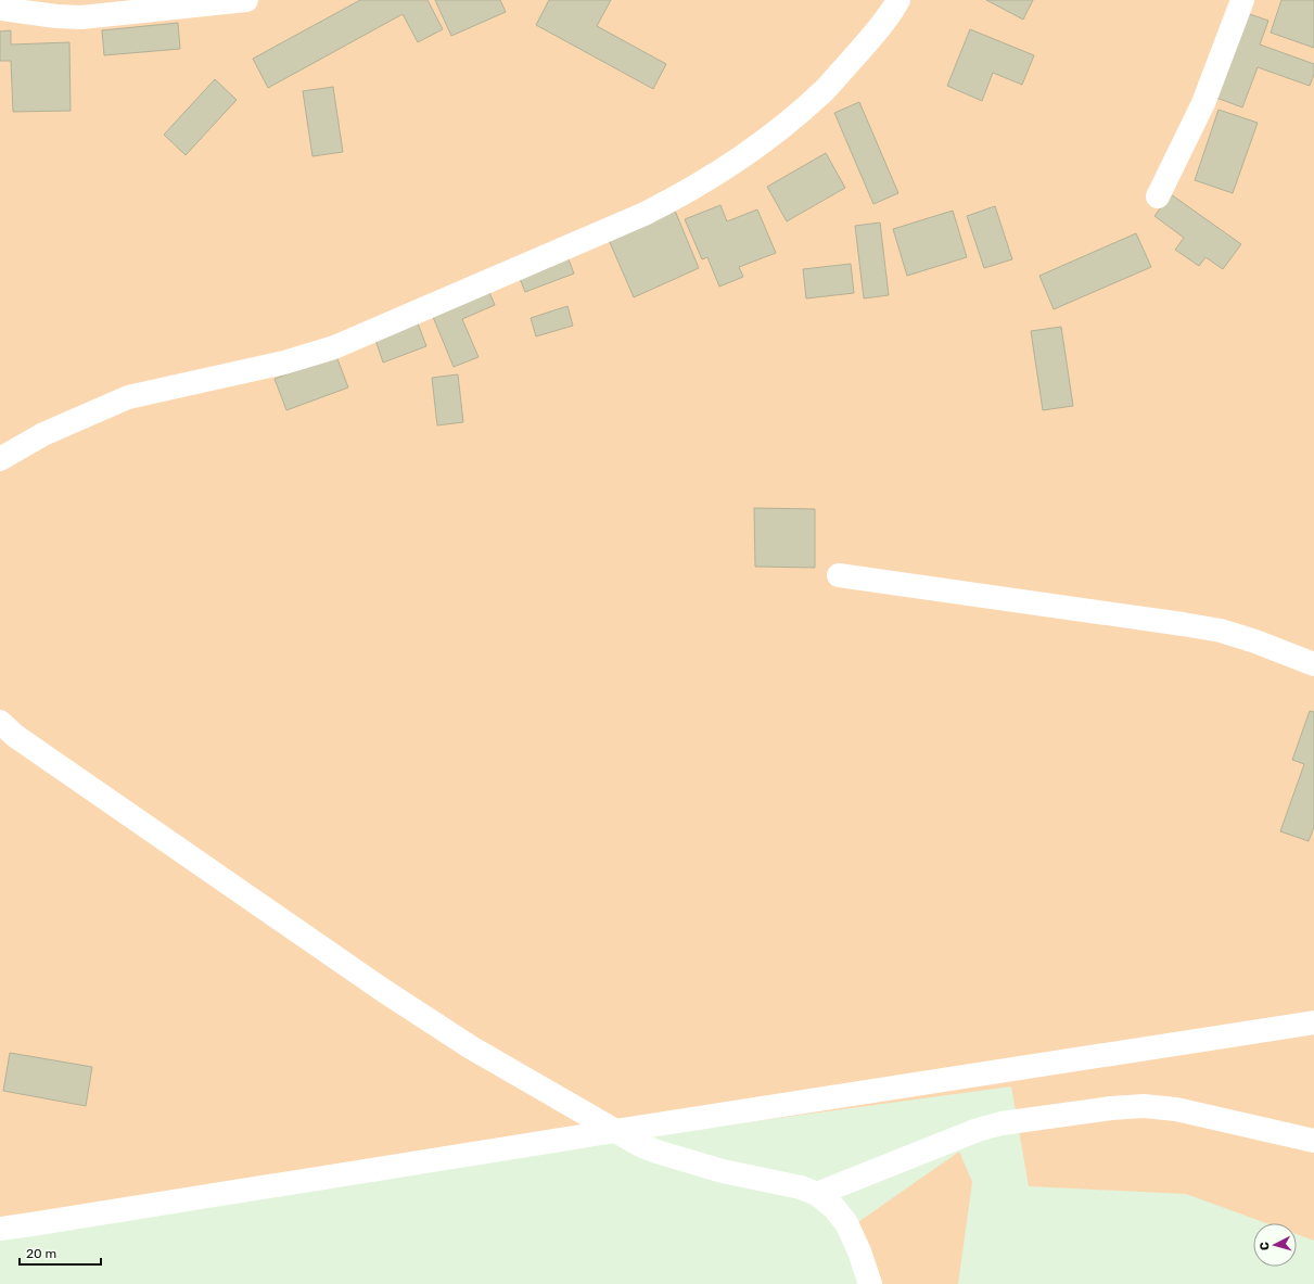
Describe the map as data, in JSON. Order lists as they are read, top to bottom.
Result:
{
  "scale_bar": "20 m",
  "north": "left"
}
